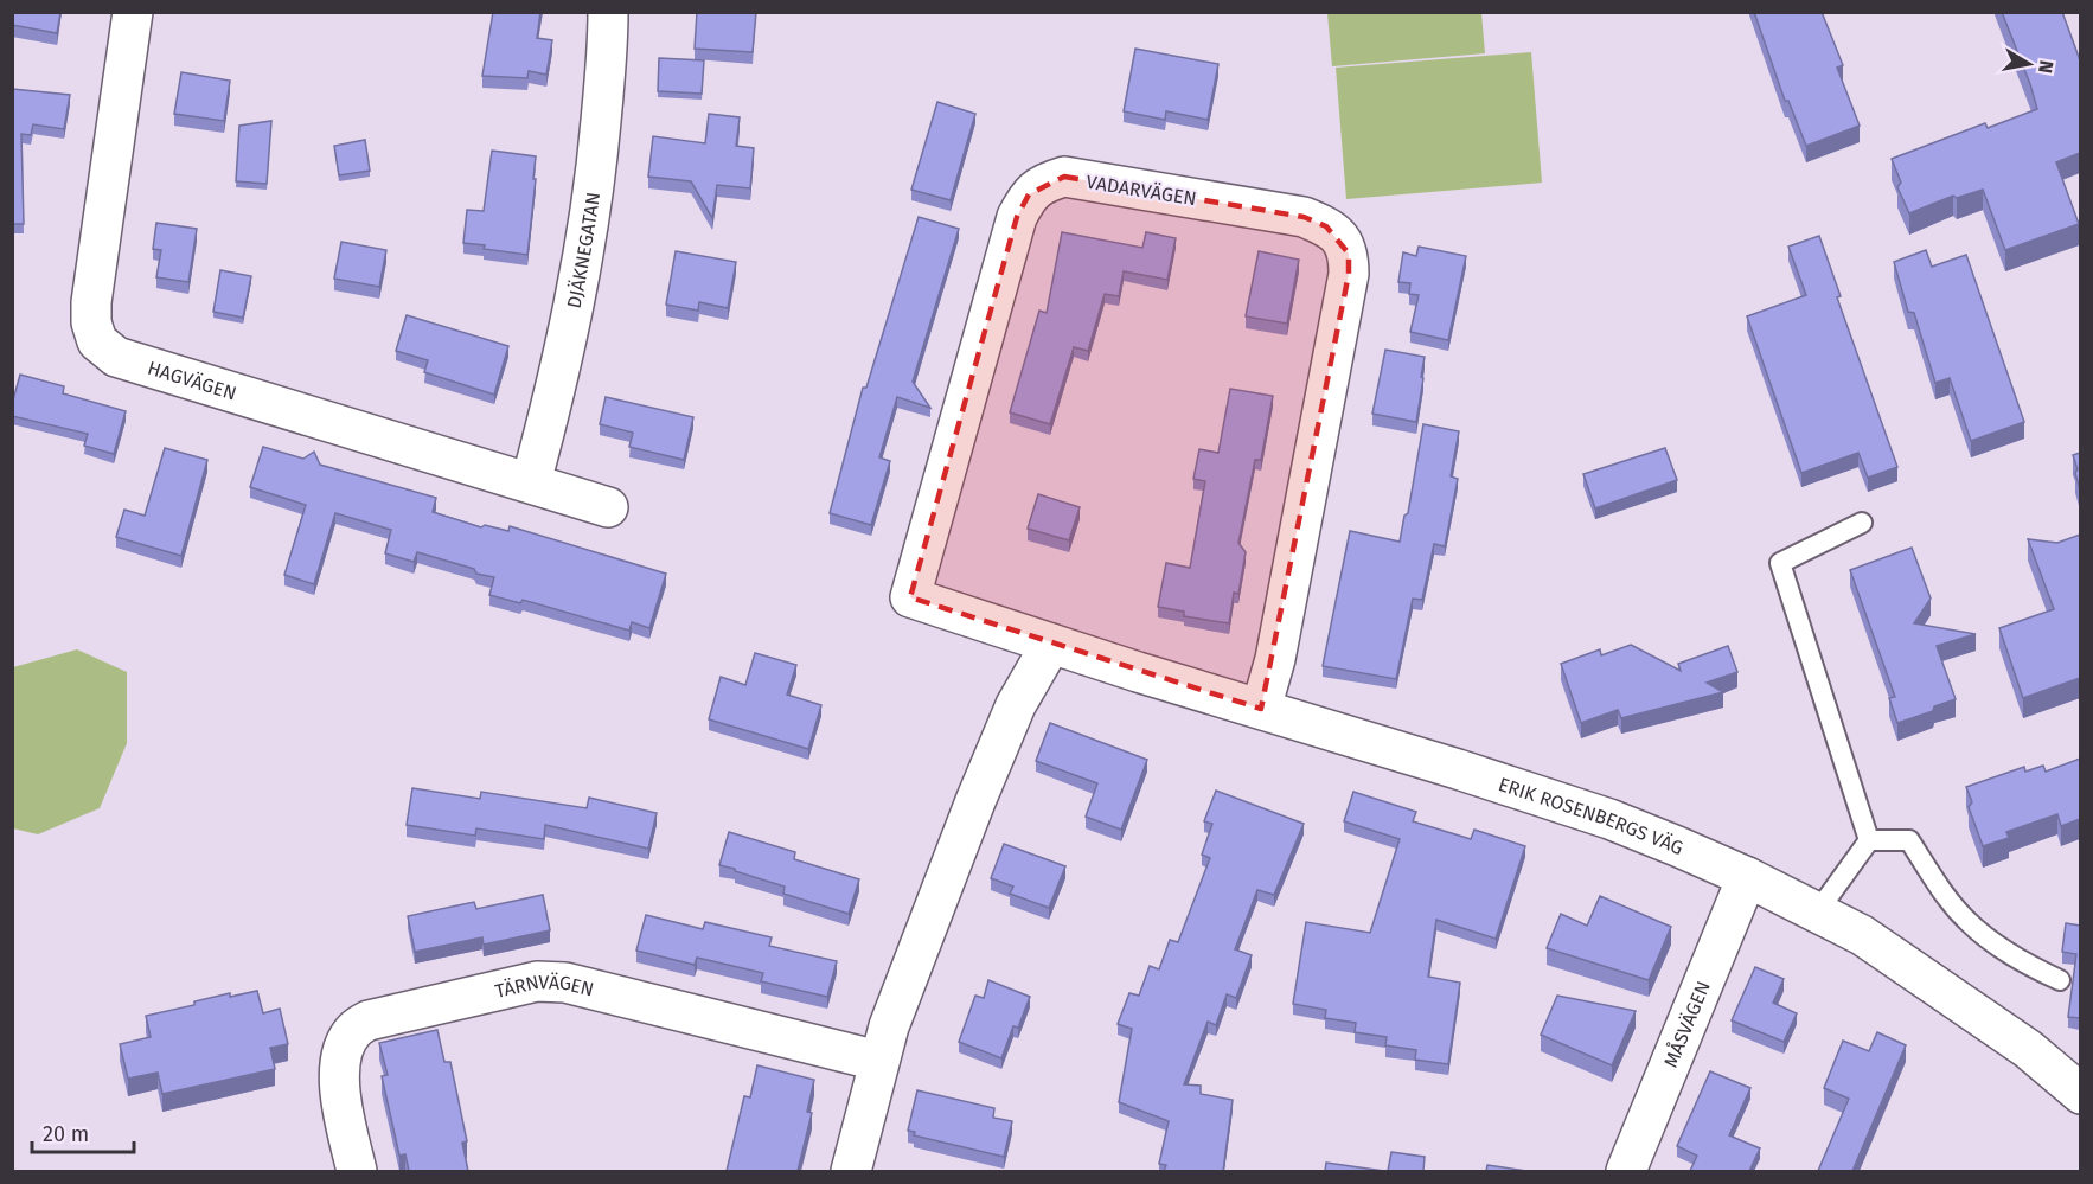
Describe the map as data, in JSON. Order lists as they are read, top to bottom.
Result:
{
  "streets": {
    "street": [
      "VADARVÄGEN",
      "DJÄKNEGATAN",
      "HAGVÄGEN",
      "ERIK ROSENBERGS VÄG",
      "TÄRNVÄGEN",
      "MÅSVÄGEN"
    ]
  },
  "crossings": [
    ["VADARVÄGEN", "ERIK ROSENBERGS VÄG"],
    ["DJÄKNEGATAN", "HAGVÄGEN"],
    ["ERIK ROSENBERGS VÄG", "MÅSVÄGEN"]
  ],
  "scale_bar": "20 m",
  "north": "right"
}
